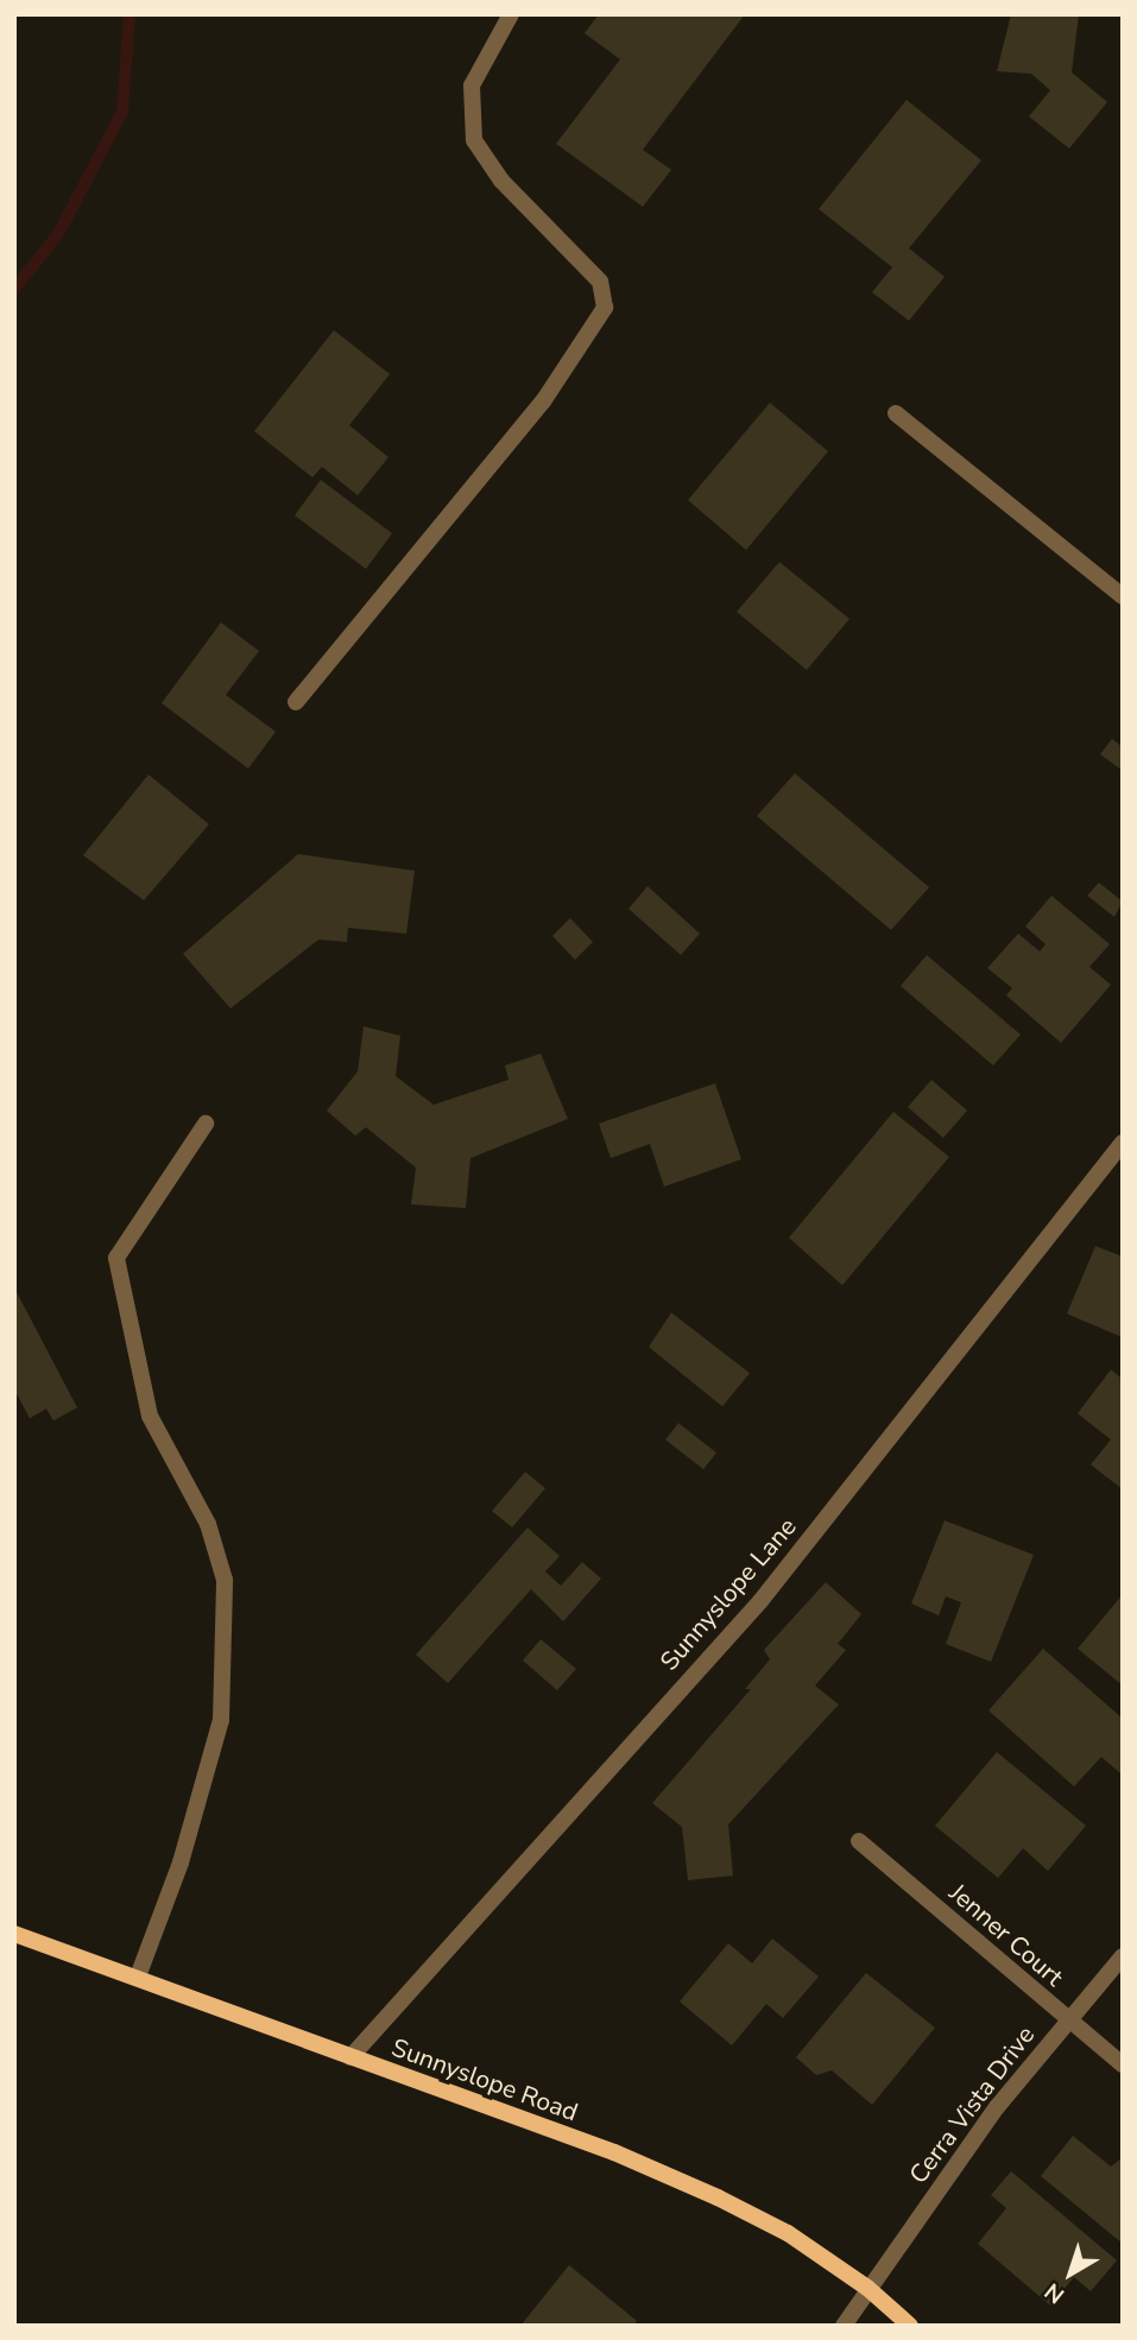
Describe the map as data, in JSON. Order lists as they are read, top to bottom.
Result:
{
  "streets": {
    "street": [
      "Sunnyslope Lane",
      "Jenner Court",
      "Sunnyslope Road",
      "Cerra Vista Drive"
    ]
  },
  "crossings": [
    ["Sunnyslope Lane", "Sunnyslope Road"],
    ["Jenner Court", "Cerra Vista Drive"],
    ["Sunnyslope Road", "Cerra Vista Drive"]
  ],
  "north": "bottom left"
}
